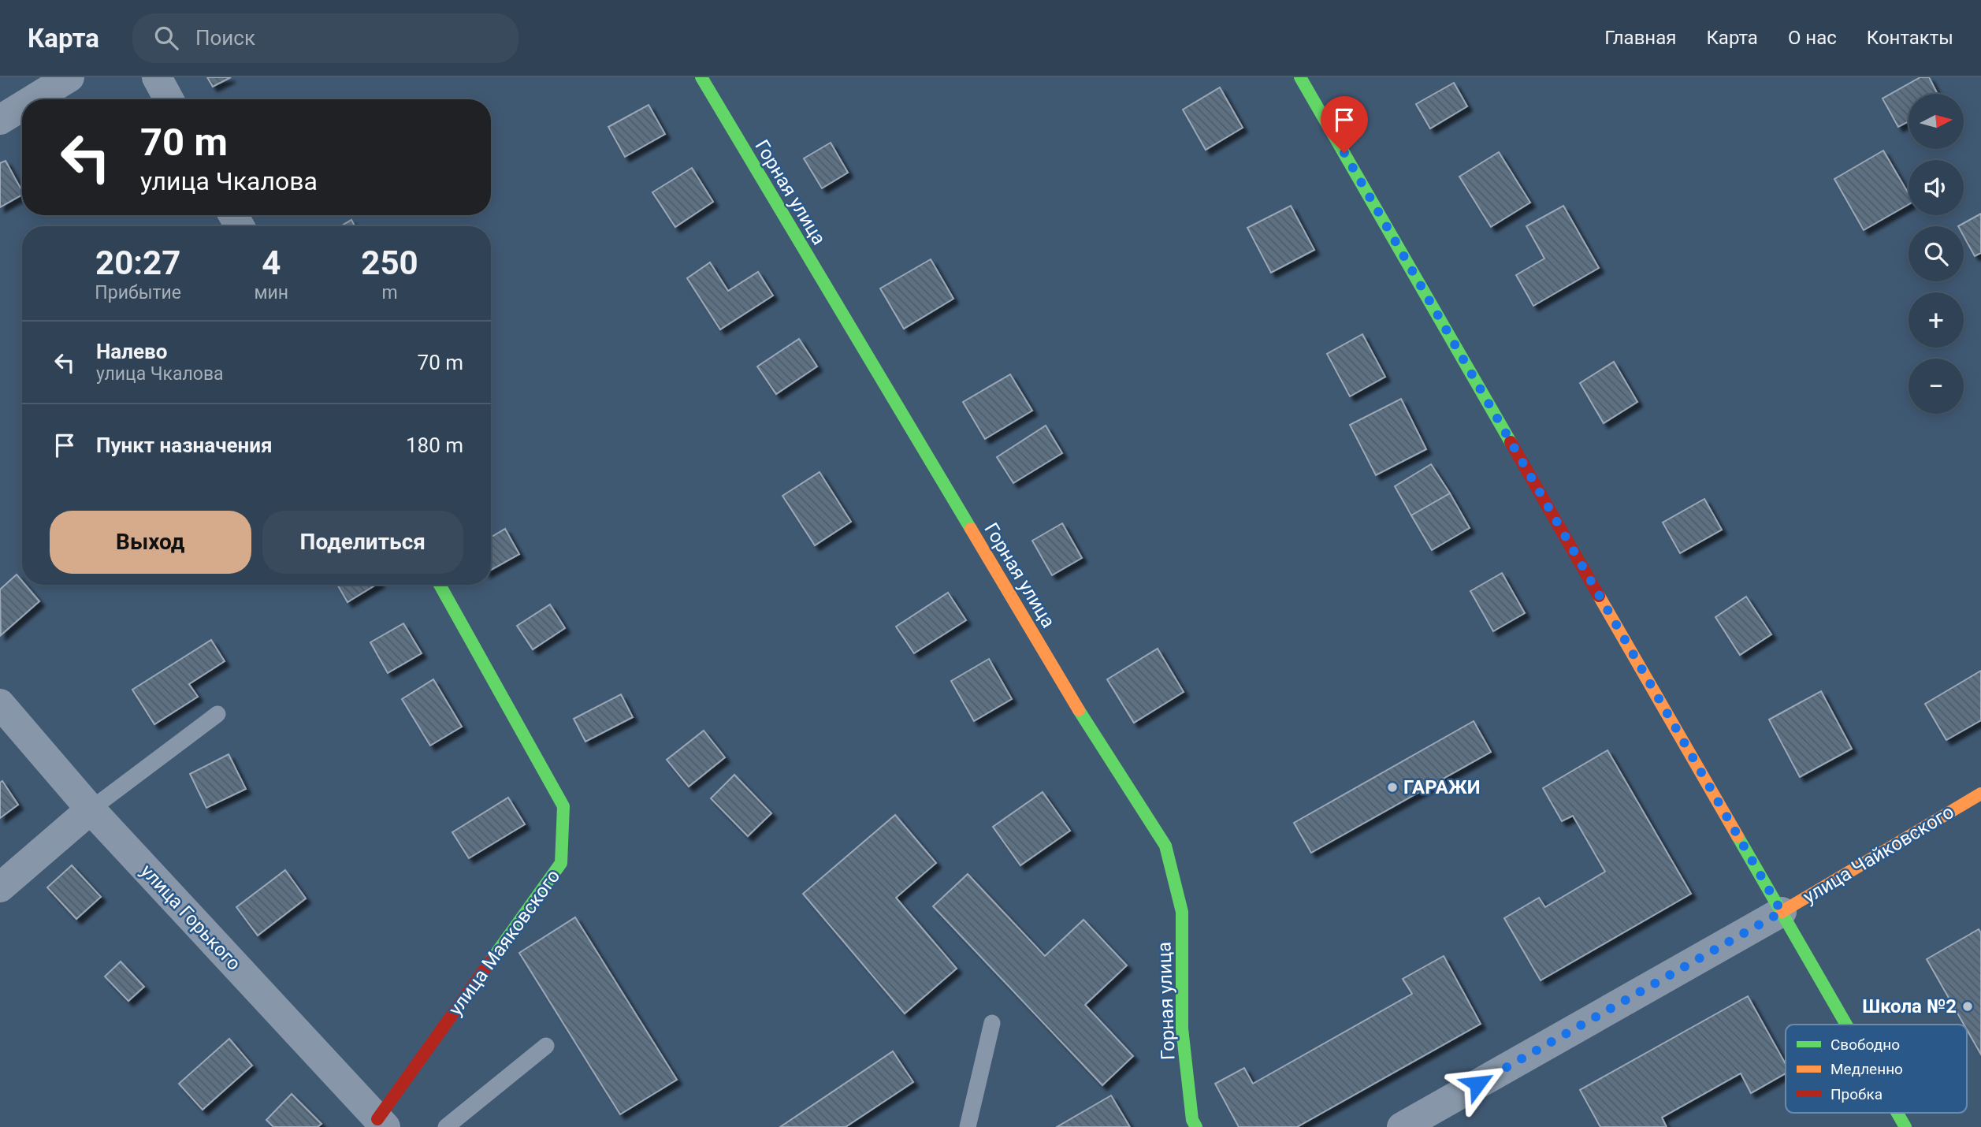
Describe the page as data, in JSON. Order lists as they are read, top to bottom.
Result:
{
  "streets": {
    "street": [
      "Горная улица",
      "улица Чайковского",
      "улица Горького",
      "улица Маяковского"
    ]
  },
  "crossings": [
    ["улица Горького", "улица Маяковского"]
  ],
  "places": ["ГАРАЖИ", "Школа №2"],
  "legend": ["Свободно", "Медленно", "Пробка"],
  "north": "right",
  "page": {
    "header": "Карта",
    "search": "Поиск",
    "nav": [
      "Главная",
      "Карта",
      "О нас",
      "Контакты"
    ],
    "map_buttons": ["+", "−"],
    "turn": ["70 m", "улица Чкалова"],
    "eta": [
      "20:27",
      "Прибытие",
      "4",
      "мин",
      "250",
      "m"
    ],
    "list": [
      {
        "name": "Налево",
        "note": "улица Чкалова",
        "value": "70 m"
      },
      {
        "name": "Пункт назначения",
        "value": "180 m"
      }
    ],
    "buttons": ["Выход", "Поделиться"]
  }
}
